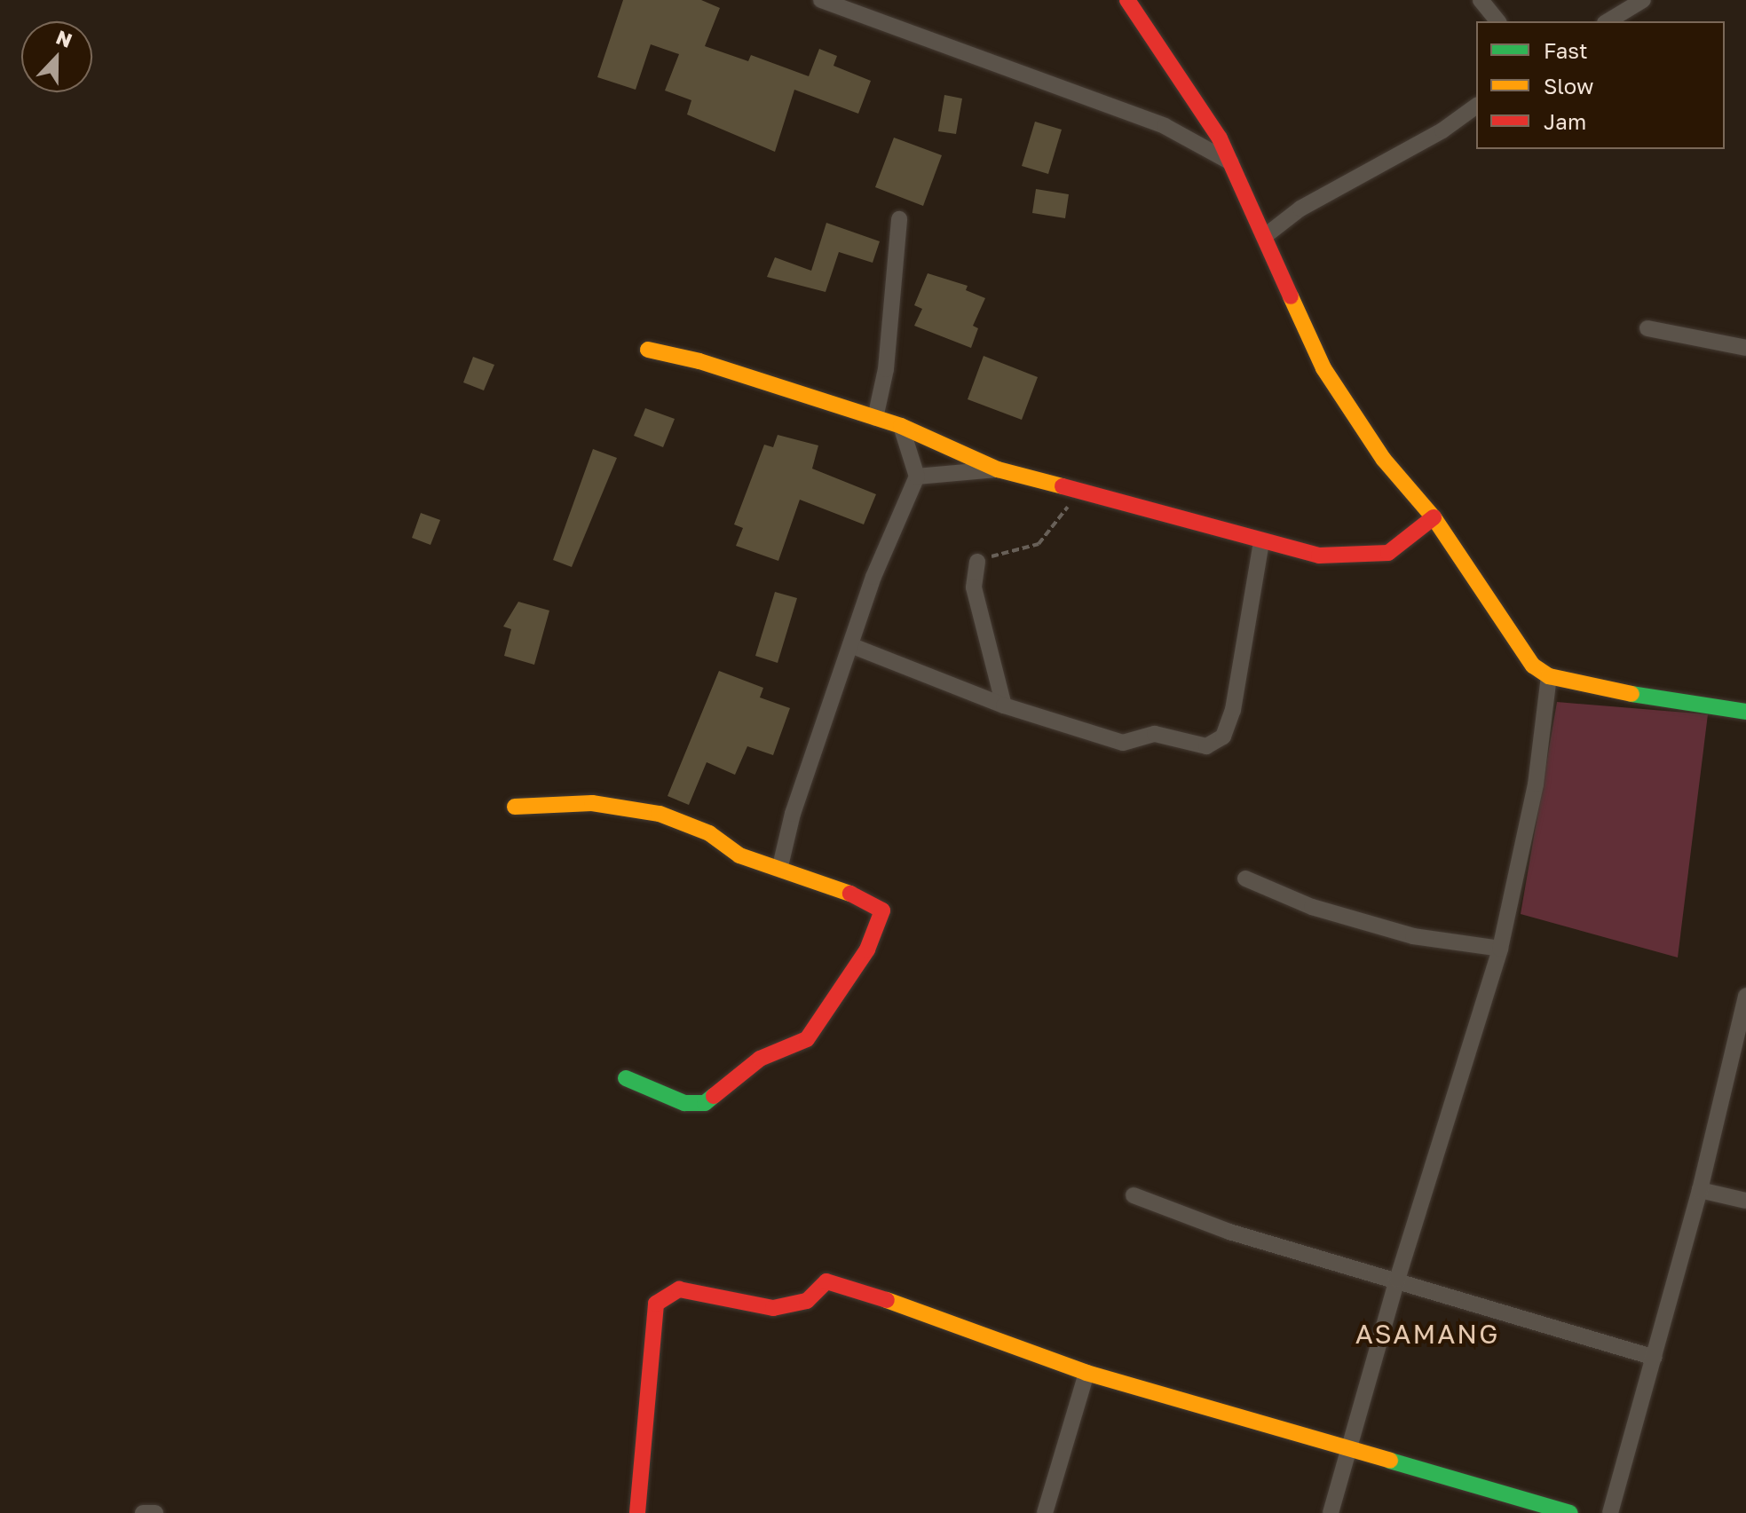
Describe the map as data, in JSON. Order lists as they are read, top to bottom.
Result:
{
  "districts": ["ASAMANG"],
  "legend": ["Fast", "Slow", "Jam"],
  "north": "top"
}
